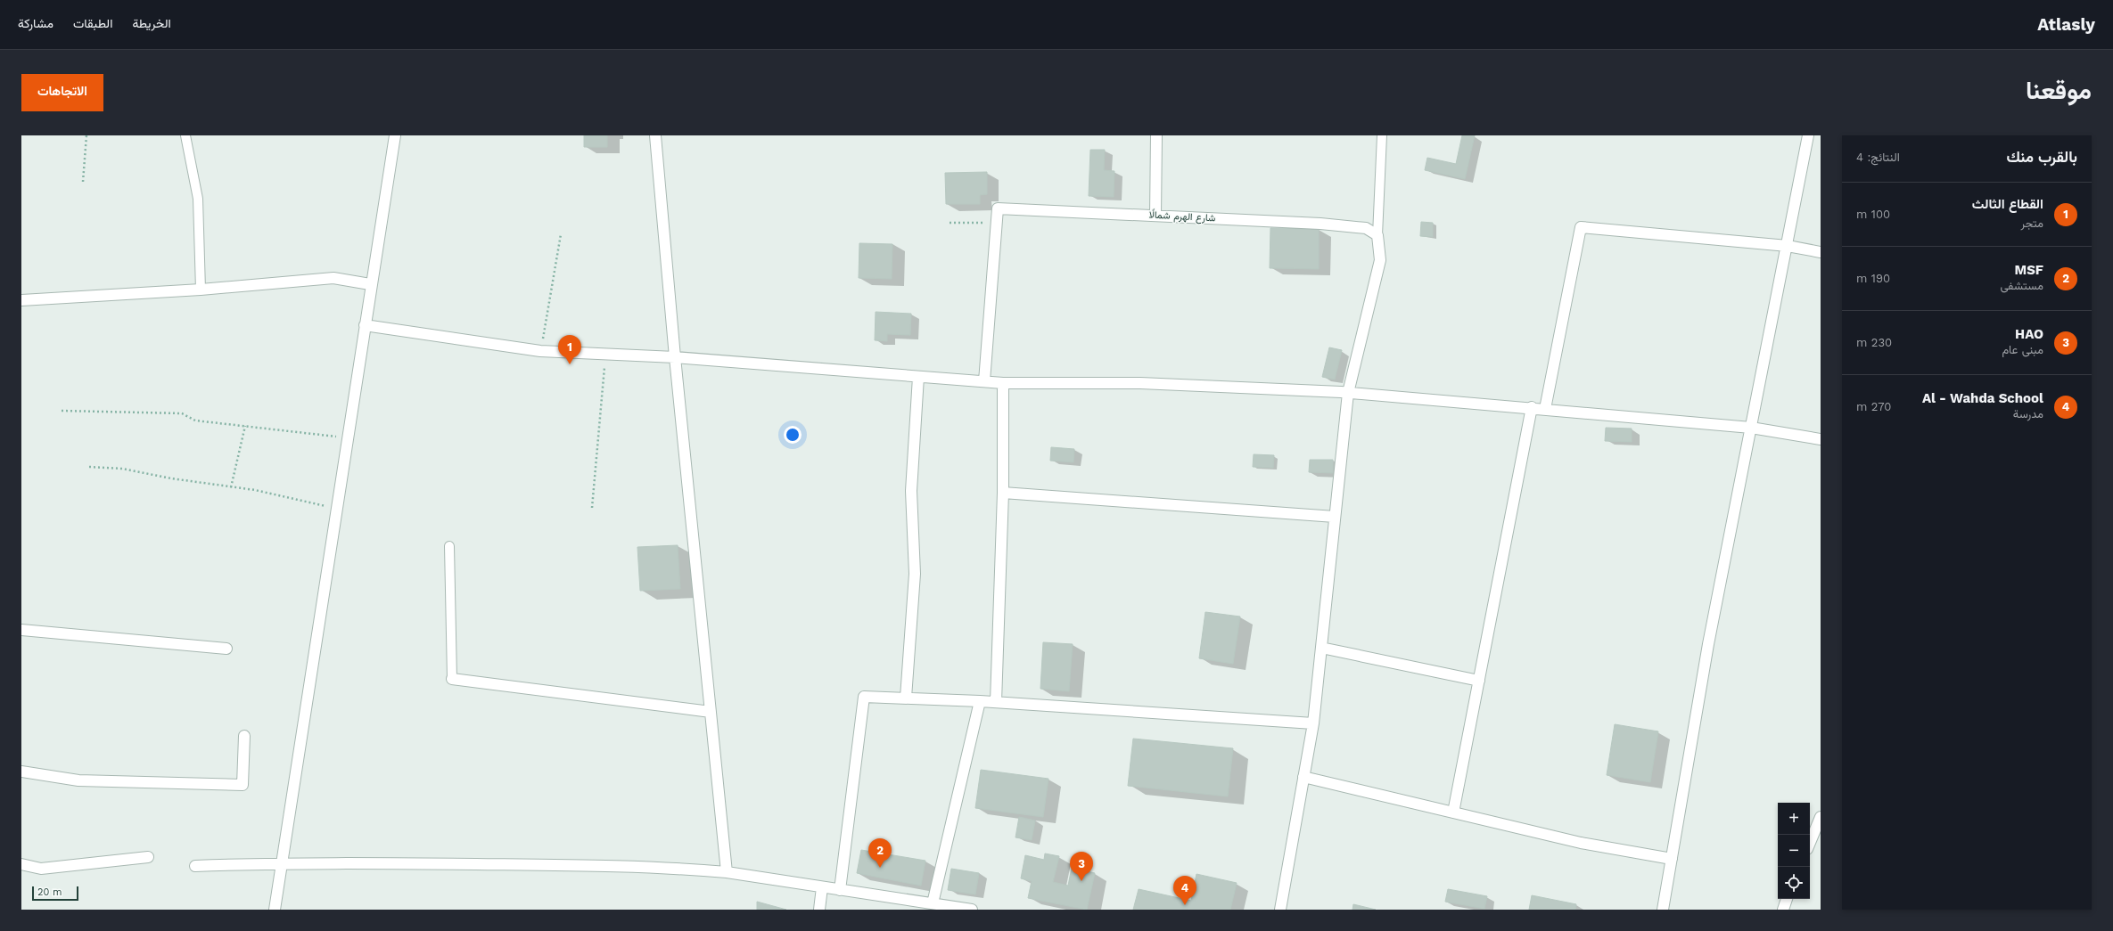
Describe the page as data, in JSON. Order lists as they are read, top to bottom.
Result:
{
  "streets": {
    "street": ["شارع الهرم شمالًا"]
  },
  "scale_bar": "20 m",
  "page": {
    "header": "Atlasly",
    "nav": ["الخريطة", "الطبقات", "مشاركة"],
    "title": "موقعنا",
    "buttons": "الاتجاهات",
    "heading": ["بالقرب منك", "النتائج: 4"],
    "list": [
      {
        "mark": "1",
        "name": "القطاع الثالث",
        "note": "متجر",
        "value": "100 m"
      },
      {
        "mark": "2",
        "name": "MSF",
        "note": "مستشفى",
        "value": "190 m"
      },
      {
        "mark": "3",
        "name": "HAO",
        "note": "مبنى عام",
        "value": "230 m"
      },
      {
        "mark": "4",
        "name": "Al - Wahda School",
        "note": "مدرسة",
        "value": "270 m"
      }
    ],
    "pins": [
      "1",
      "2",
      "3",
      "4"
    ],
    "map_buttons": ["+", "−"],
    "scale": "20 m"
  }
}
